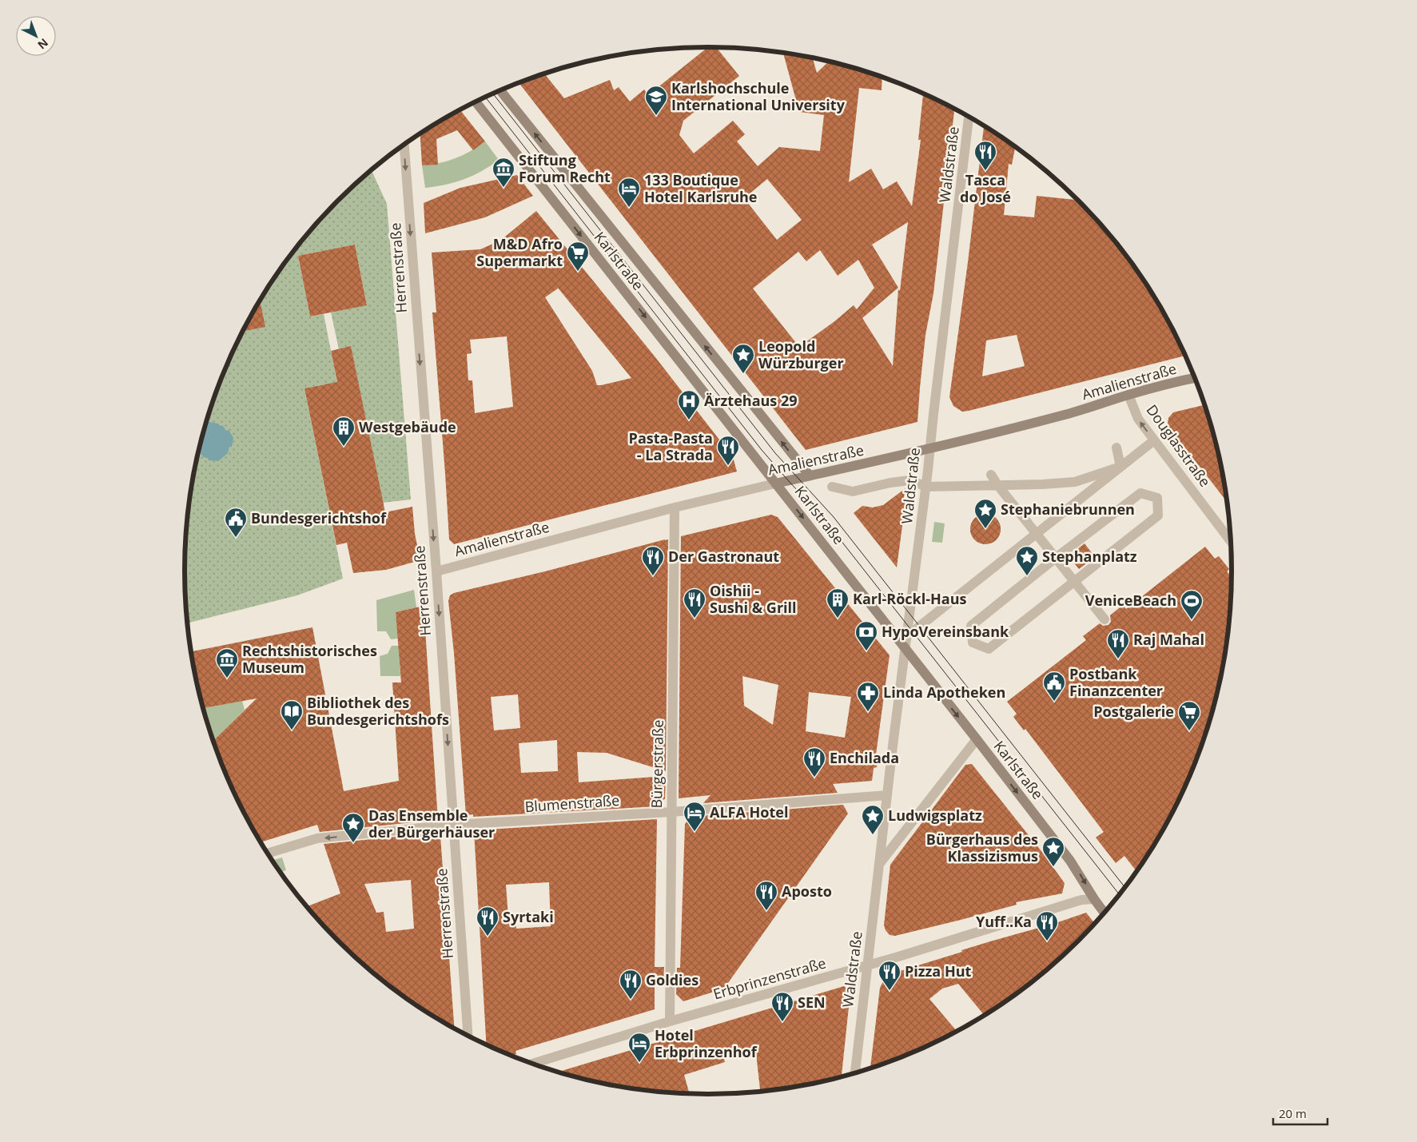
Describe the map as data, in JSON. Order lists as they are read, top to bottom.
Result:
{
  "streets": {
    "main road": ["Karlstraße", "Amalienstraße"],
    "street": [
      "Waldstraße",
      "Herrenstraße",
      "Douglasstraße",
      "Bürgerstraße",
      "Blumenstraße",
      "Erbprinzenstraße"
    ]
  },
  "crossings": [
    ["Waldstraße", "Karlstraße"],
    ["Waldstraße", "Amalienstraße"],
    ["Waldstraße", "Blumenstraße"],
    ["Waldstraße", "Erbprinzenstraße"],
    ["Karlstraße", "Amalienstraße"],
    ["Karlstraße", "Erbprinzenstraße"],
    ["Herrenstraße", "Amalienstraße"],
    ["Herrenstraße", "Blumenstraße"],
    ["Amalienstraße", "Douglasstraße"],
    ["Amalienstraße", "Bürgerstraße"],
    ["Bürgerstraße", "Blumenstraße"],
    ["Bürgerstraße", "Erbprinzenstraße"]
  ],
  "one_way": ["Herrenstraße"],
  "places": {
    "school or university": ["Karlshochschule International University"],
    "restaurant": [
      "Tasca do José",
      "Pasta-Pasta - La Strada",
      "Der Gastronaut",
      "Oishii - Sushi & Grill",
      "Raj Mahal",
      "Enchilada",
      "Aposto",
      "Syrtaki",
      "Yuff..Ka",
      "Pizza Hut",
      "Goldies",
      "SEN"
    ],
    "museum": ["Stiftung Forum Recht", "Rechtshistorisches Museum"],
    "hotel": ["133 Boutique Hotel Karlsruhe", "ALFA Hotel", "Hotel Erbprinzenhof"],
    "supermarket": ["M&D Afro Supermarkt", "Postgalerie"],
    "place": [
      "Leopold Würzburger",
      "Stephaniebrunnen",
      "Stephanplatz",
      "Ludwigsplatz",
      "Das Ensemble der Bürgerhäuser",
      "Bürgerhaus des Klassizismus"
    ],
    "hospital": ["Ärztehaus 29"],
    "building": ["Westgebäude", "Karl-Röckl-Haus"],
    "public building": ["Bundesgerichtshof", "Postbank Finanzcenter"],
    "sports": ["VeniceBeach"],
    "bank": ["HypoVereinsbank"],
    "pharmacy": ["Linda Apotheken"],
    "library": ["Bibliothek des Bundesgerichtshofs"]
  },
  "scale_bar": "20 m",
  "north": "bottom right"
}
